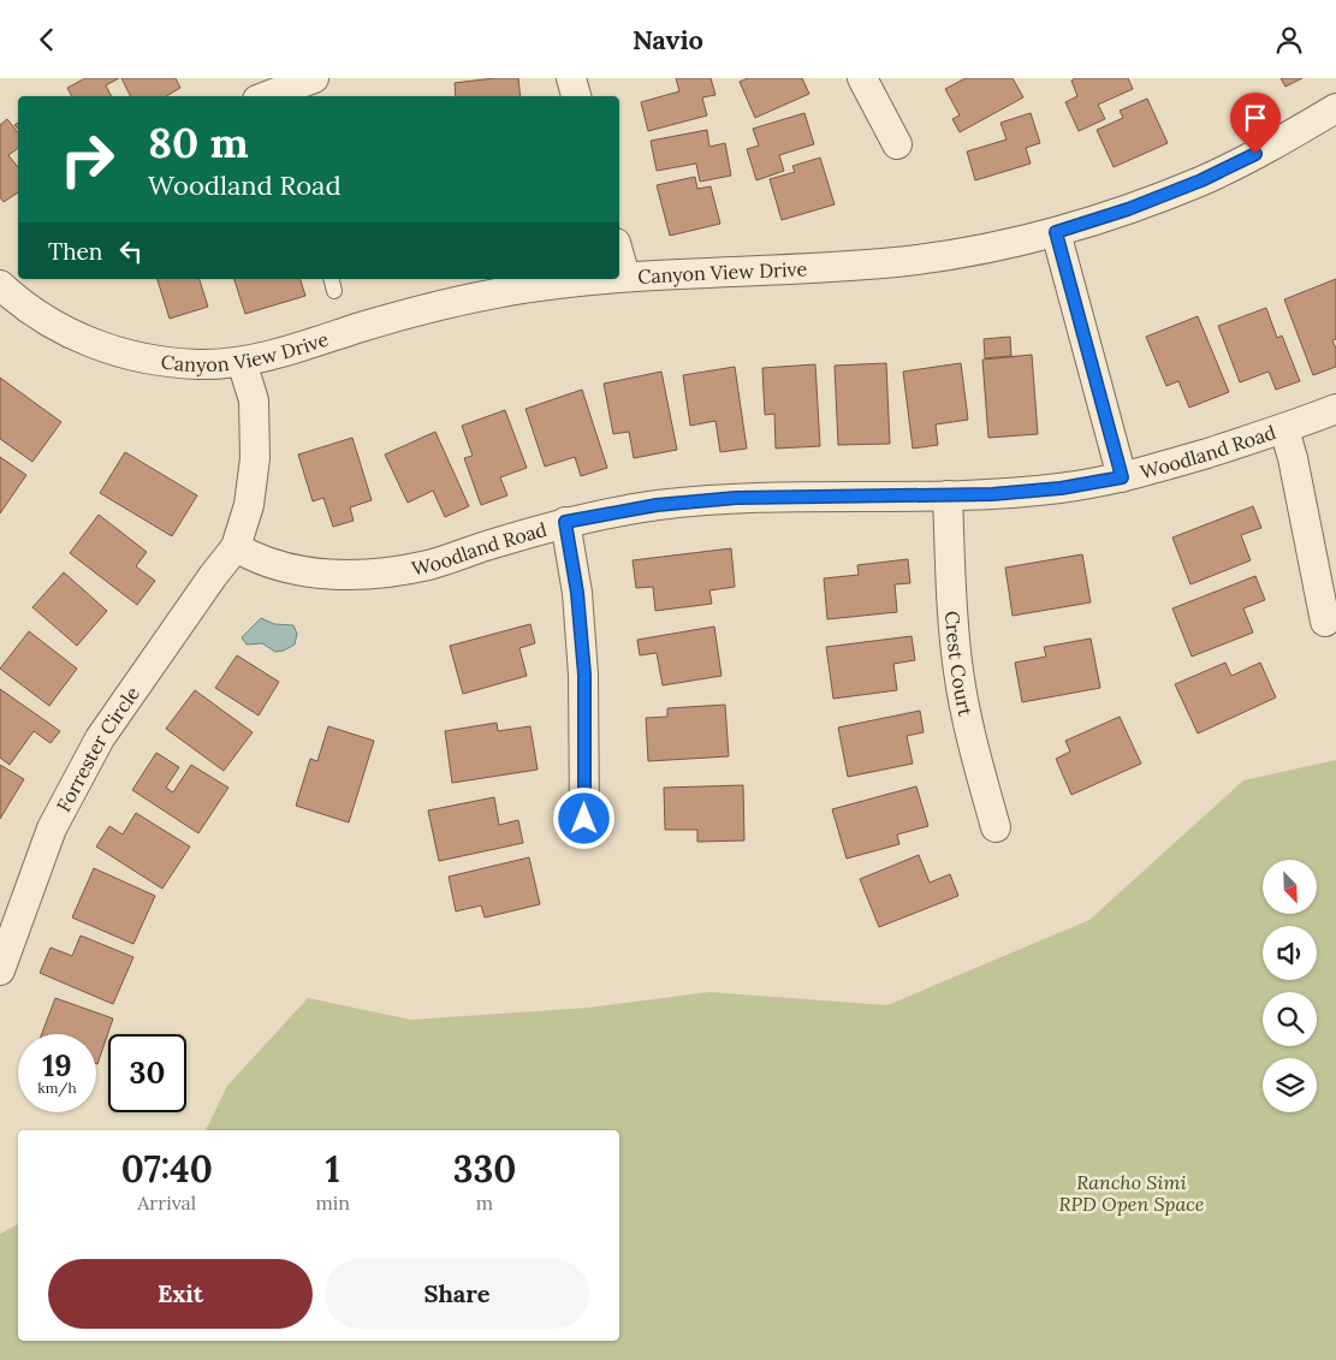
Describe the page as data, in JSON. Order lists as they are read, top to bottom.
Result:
{
  "streets": {
    "street": [
      "Canyon View Drive",
      "Woodland Road",
      "Crest Court",
      "Forrester Circle"
    ]
  },
  "crossings": [
    ["Woodland Road", "Crest Court"],
    ["Woodland Road", "Forrester Circle"]
  ],
  "parks": ["Rancho Simi RPD Open Space"],
  "north": "bottom right",
  "page": {
    "header": "Navio",
    "turn": ["80 m", "Woodland Road"],
    "then": "Then",
    "speed": "19 km/h",
    "limit": "30",
    "eta": [
      "07:40",
      "Arrival",
      "1",
      "min",
      "330",
      "m"
    ],
    "buttons": ["Exit", "Share"]
  }
}
